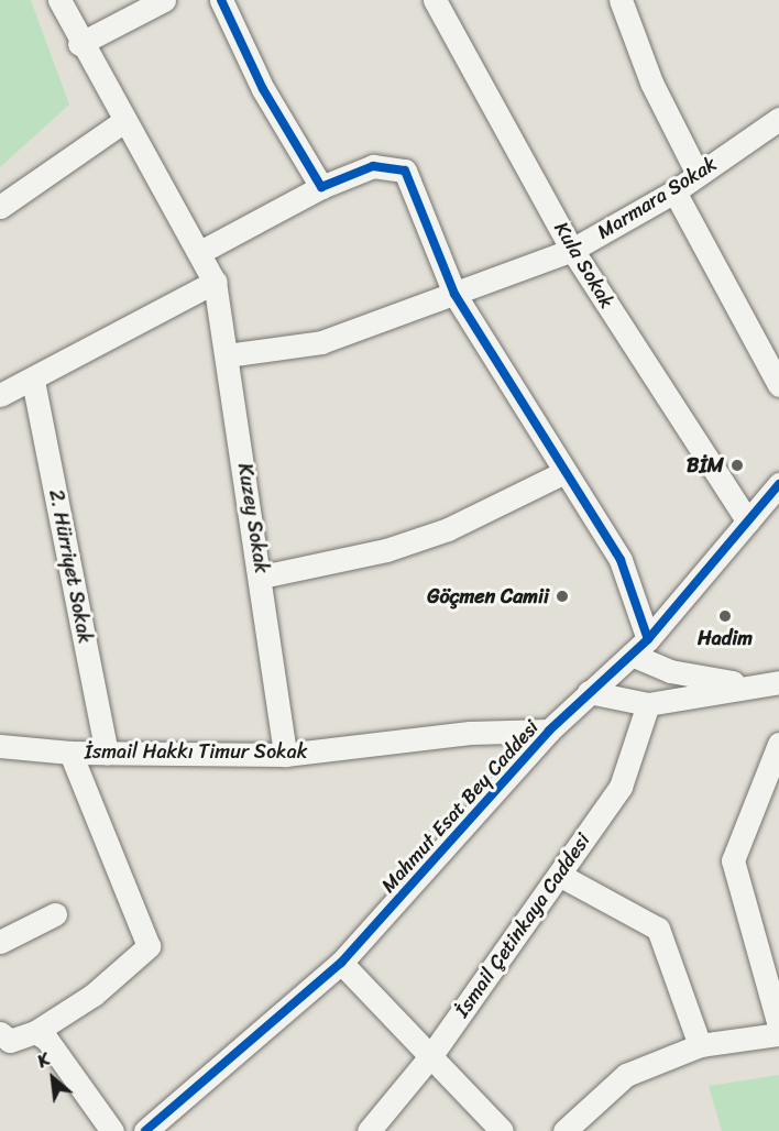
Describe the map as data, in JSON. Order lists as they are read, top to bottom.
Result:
{
  "streets": {
    "street": [
      "Marmara Sokak",
      "Kula Sokak",
      "Kuzey Sokak",
      "2. Hürriyet Sokak",
      "İsmail Hakkı Timur Sokak",
      "Mahmut Esat Bey Caddesi",
      "İsmail Çetinkaya Caddesi"
    ]
  },
  "crossings": [
    ["Marmara Sokak", "Kula Sokak"],
    ["Marmara Sokak", "Kuzey Sokak"],
    ["Kula Sokak", "Mahmut Esat Bey Caddesi"],
    ["Kuzey Sokak", "İsmail Hakkı Timur Sokak"],
    ["2. Hürriyet Sokak", "İsmail Hakkı Timur Sokak"],
    ["İsmail Hakkı Timur Sokak", "Mahmut Esat Bey Caddesi"]
  ],
  "places": ["BİM", "Göçmen Camii", "Hadim"],
  "north": "top left"
}
